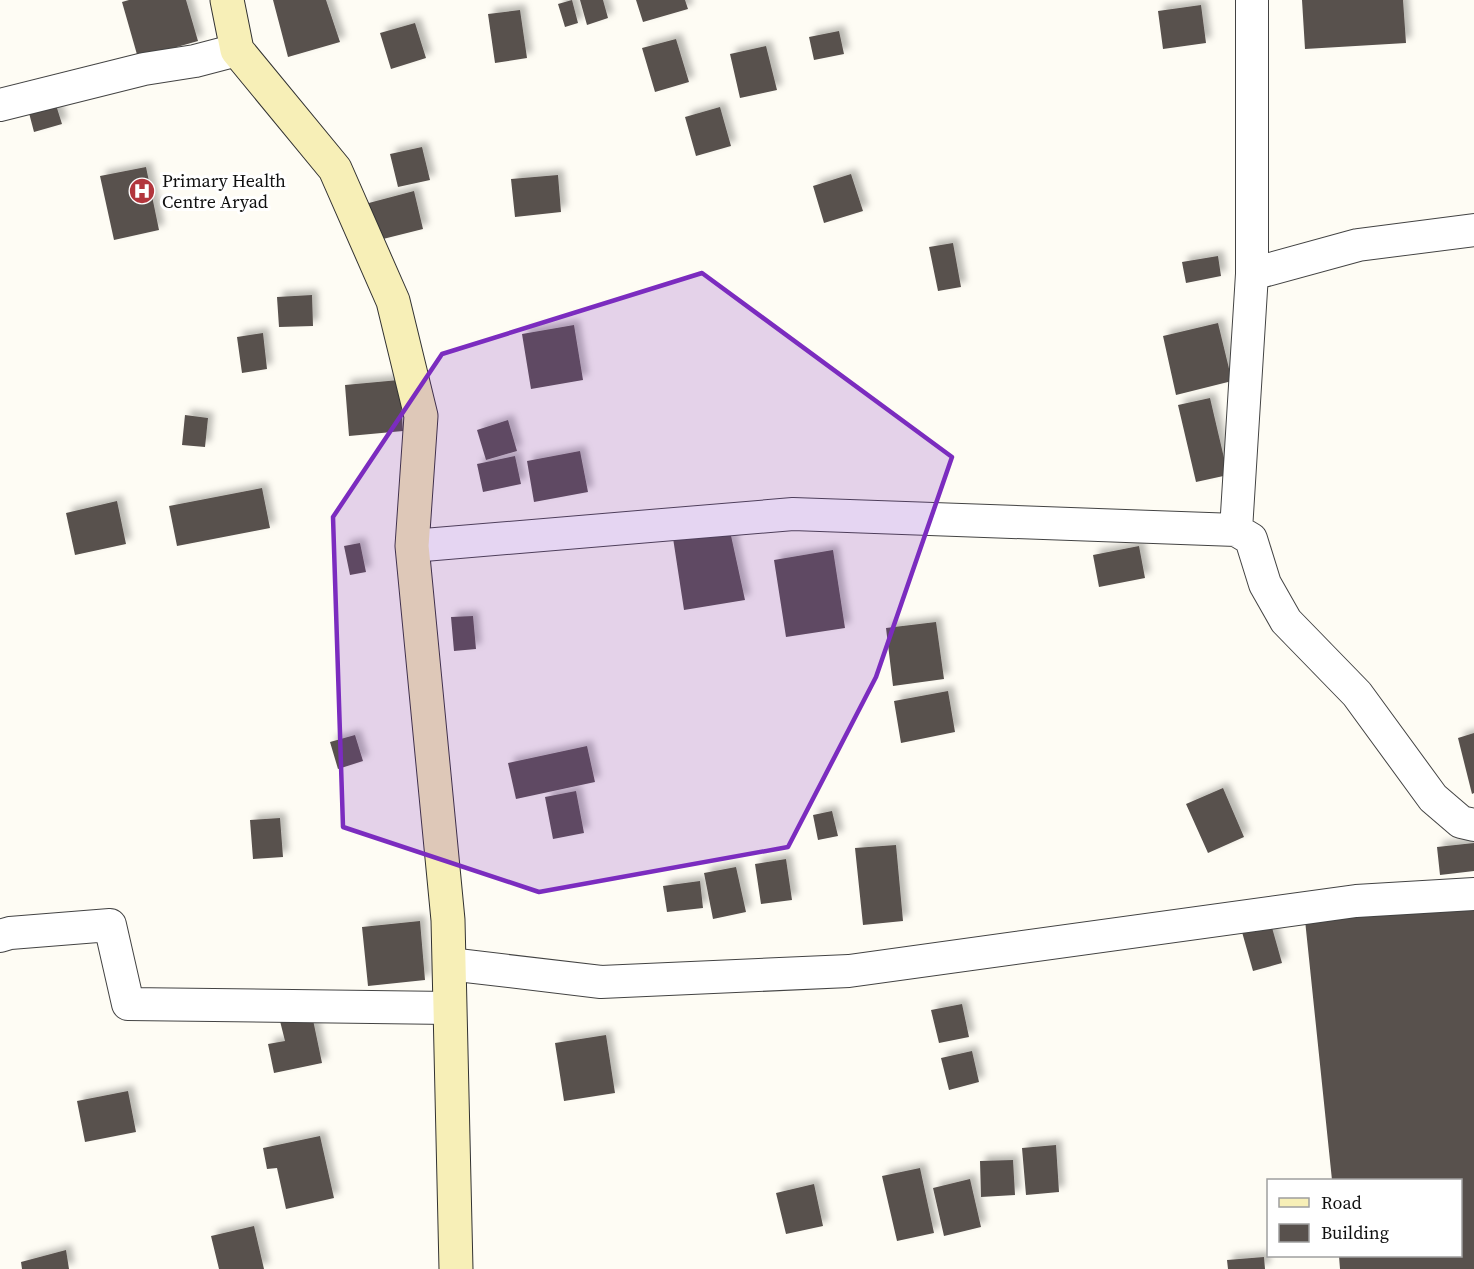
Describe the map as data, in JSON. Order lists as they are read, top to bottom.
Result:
{
  "places": {
    "hospital": ["Primary Health Centre Aryad"]
  },
  "legend": ["Road", "Building"]
}
